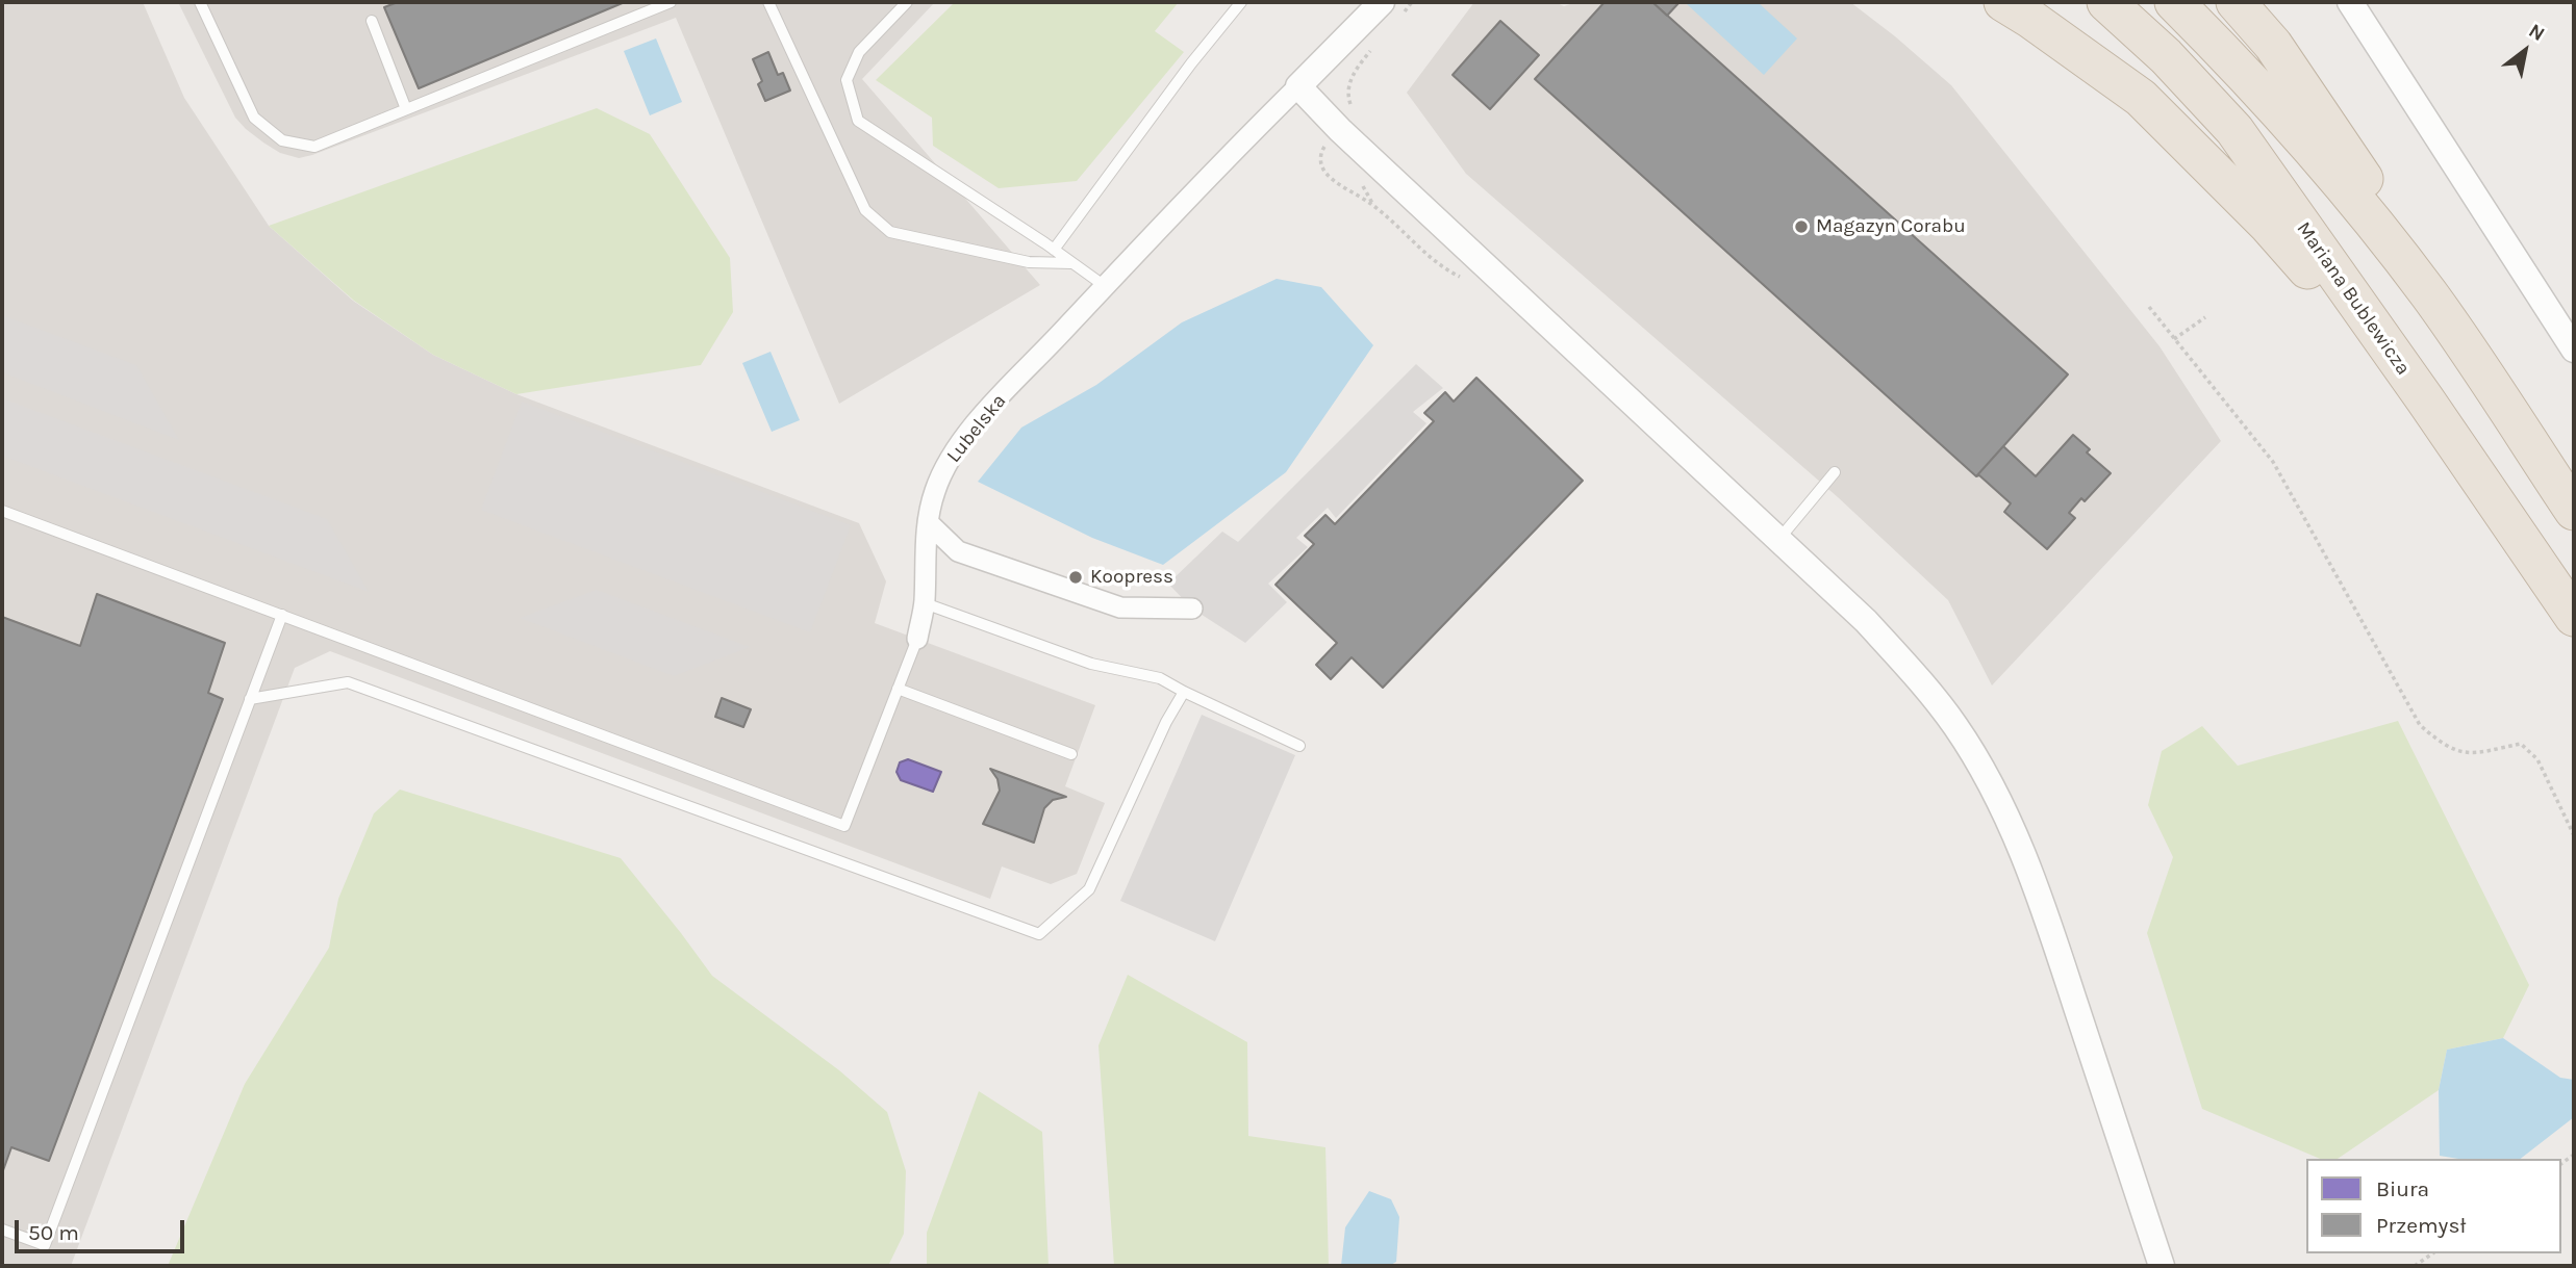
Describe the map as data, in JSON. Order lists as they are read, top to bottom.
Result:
{
  "streets": {
    "highway": ["Mariana Bublewicza"],
    "street": ["Lubelska"]
  },
  "places": ["Magazyn Corabu", "Koopress"],
  "legend": ["Biura", "Przemysł"],
  "scale_bar": "50 m",
  "north": "top right"
}
